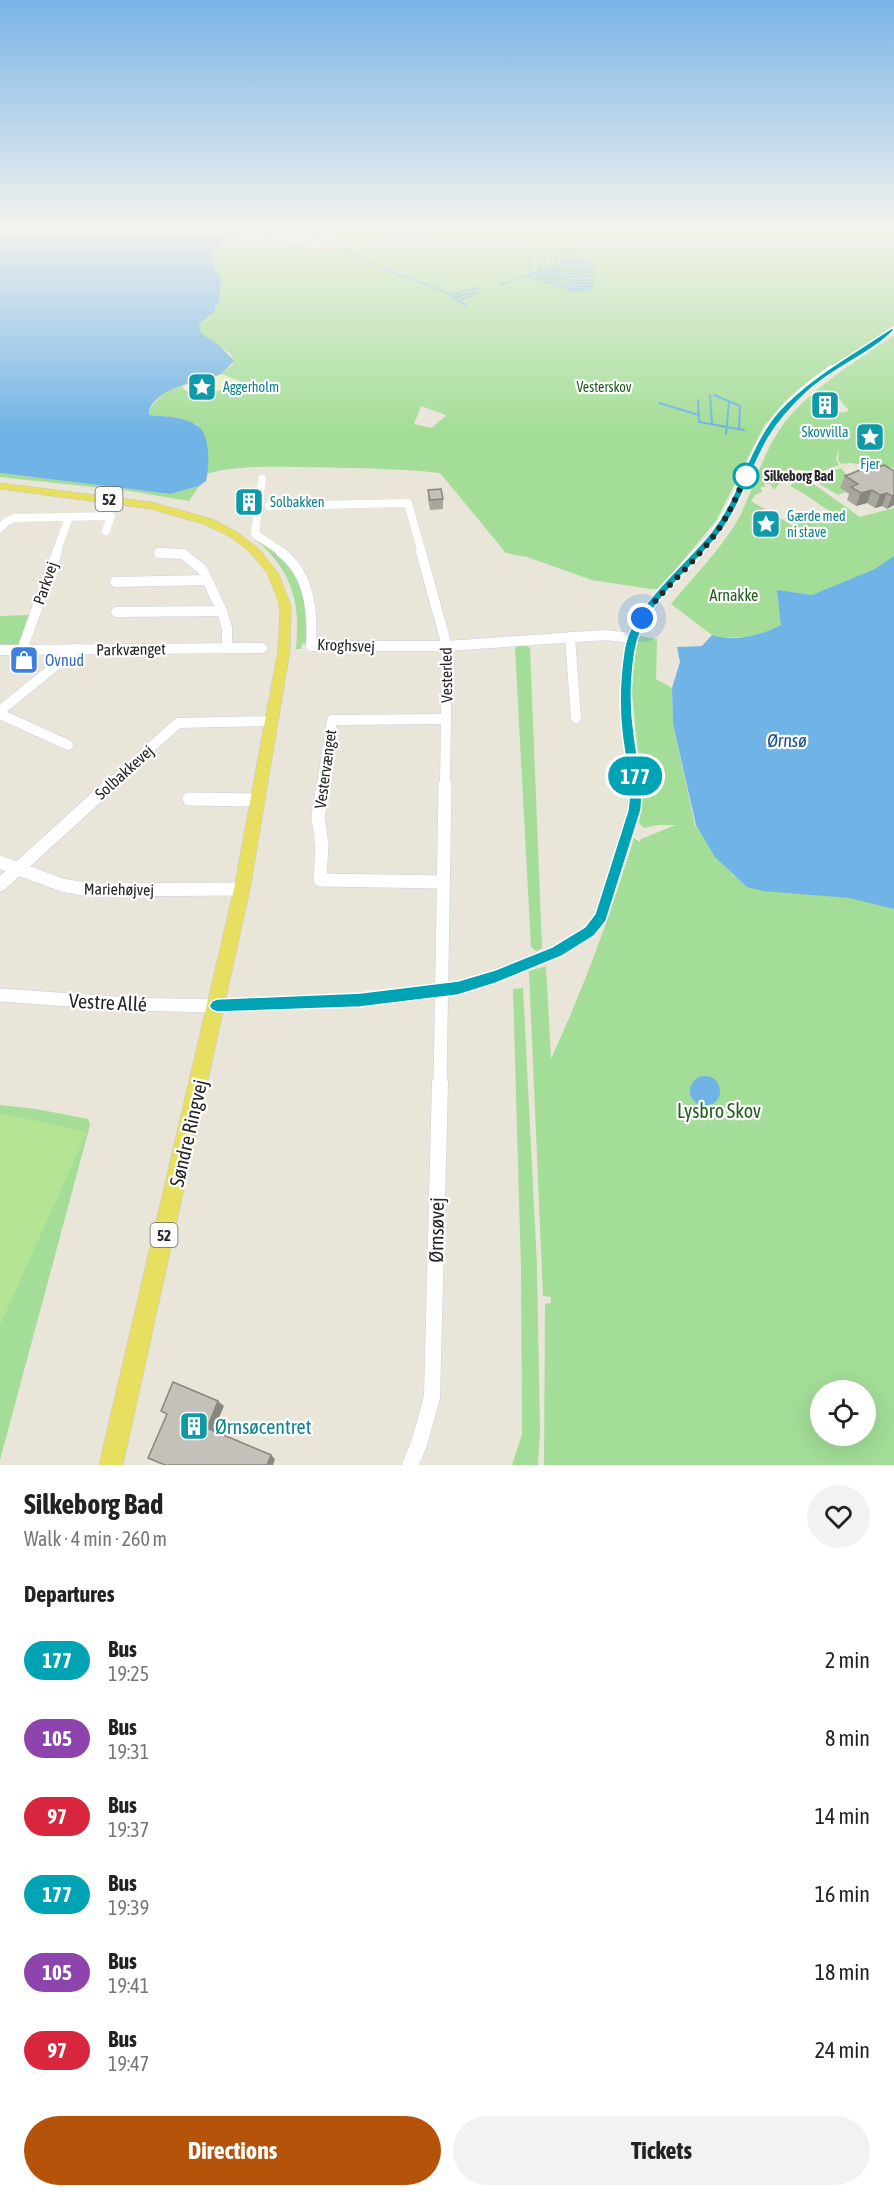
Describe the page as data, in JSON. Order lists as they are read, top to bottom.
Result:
{
  "streets": {
    "main road": ["52", "Søndre Ringvej"],
    "street": [
      "Parkvej",
      "Kroghsvej",
      "Parkvænget",
      "Vesterled",
      "Vestervænget",
      "Solbakkevej",
      "Mariehøjvej",
      "Vestre Allé",
      "Ørnsøvej"
    ]
  },
  "crossings": [
    ["Parkvej", "Parkvænget"],
    ["Kroghsvej", "Vesterled"],
    ["Kroghsvej", "Vestre Allé"],
    ["Vesterled", "Vestervænget"],
    ["Vesterled", "Vestre Allé"],
    ["Vesterled", "Ørnsøvej"],
    ["Solbakkevej", "Mariehøjvej"],
    ["Solbakkevej", "Søndre Ringvej"],
    ["Mariehøjvej", "Søndre Ringvej"],
    ["Vestre Allé", "Søndre Ringvej"],
    ["Vestre Allé", "Ørnsøvej"]
  ],
  "water": ["Ørnsø"],
  "parks": ["Vesterskov", "Arnakke", "Lysbro Skov"],
  "places": {
    "place": ["Aggerholm", "Fjer", "Gærde med ni stave"],
    "building": ["Skovvilla", "Solbakken", "Ørnsøcentret"],
    "other": ["Silkeborg Bad"],
    "shop": ["Ovnud"]
  },
  "lines": ["bus line 177"],
  "page": {
    "on_map": "177",
    "heading": [
      ["Silkeborg Bad", "Walk · 4 min · 260 m"],
      "Departures"
    ],
    "list": [
      {
        "mark": "177",
        "name": "Bus",
        "note": "19:25",
        "value": "2 min"
      },
      {
        "mark": "105",
        "name": "Bus",
        "note": "19:31",
        "value": "8 min"
      },
      {
        "mark": "97",
        "name": "Bus",
        "note": "19:37",
        "value": "14 min"
      },
      {
        "mark": "177",
        "name": "Bus",
        "note": "19:39",
        "value": "16 min"
      },
      {
        "mark": "105",
        "name": "Bus",
        "note": "19:41",
        "value": "18 min"
      },
      {
        "mark": "97",
        "name": "Bus",
        "note": "19:47",
        "value": "24 min"
      }
    ],
    "buttons": ["Directions", "Tickets"]
  }
}
